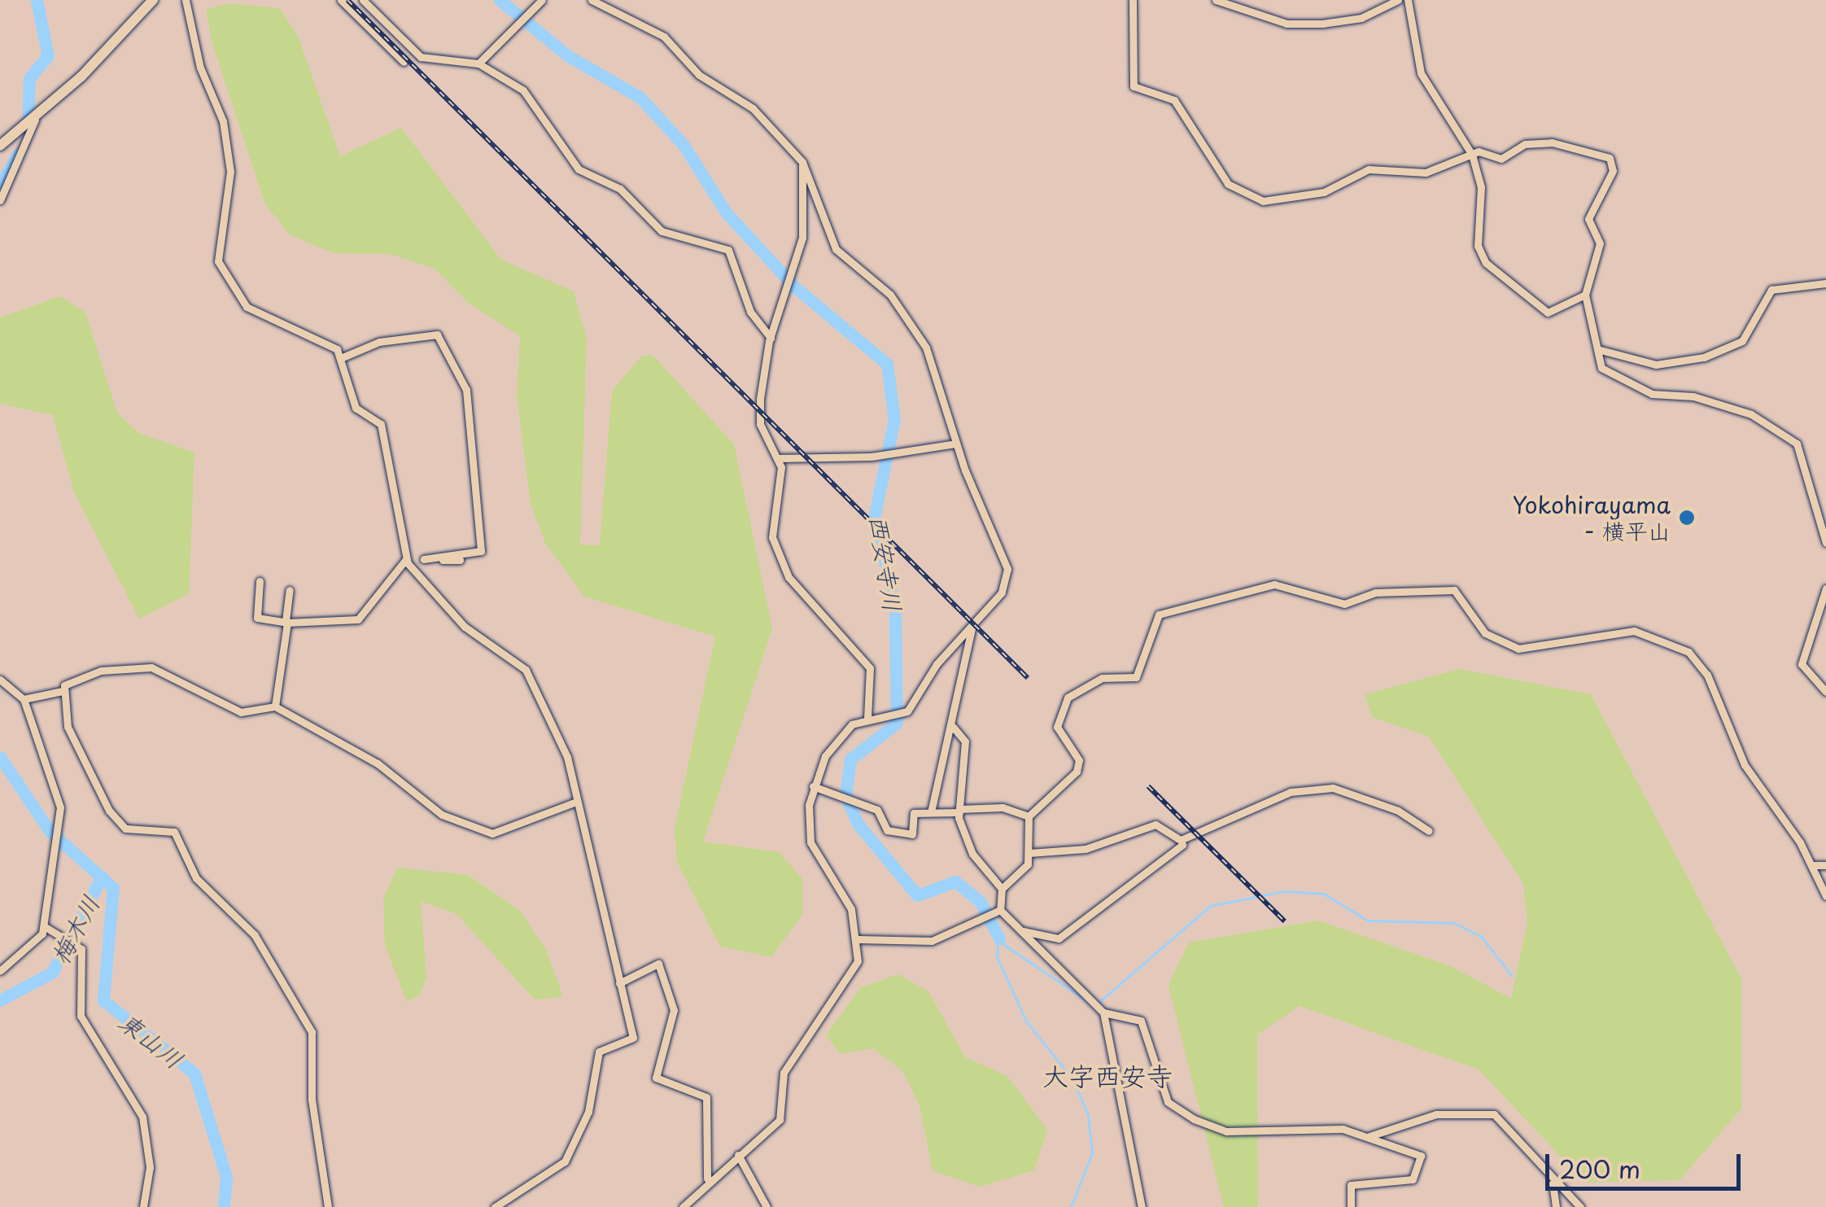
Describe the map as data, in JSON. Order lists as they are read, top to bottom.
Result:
{
  "districts": ["大字西安寺"],
  "water": ["西安寺川", "梅木川", "東山川"],
  "places": ["Yokohirayama - 横平山"],
  "scale_bar": "200 m"
}
